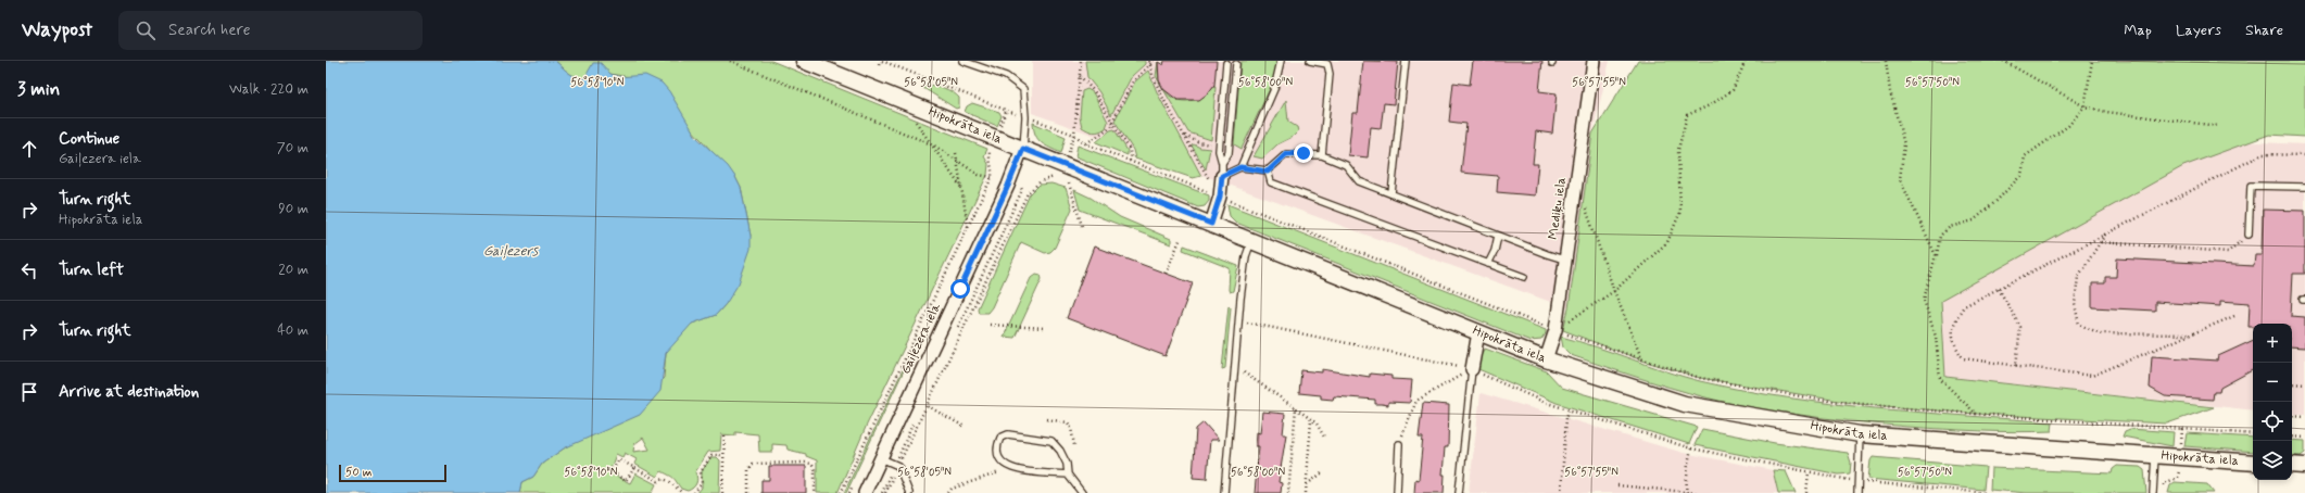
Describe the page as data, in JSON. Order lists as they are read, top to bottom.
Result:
{
  "streets": {
    "street": ["Hipokrāta iela", "Mediķu iela", "Gaiļezera iela"]
  },
  "crossings": [
    ["Hipokrāta iela", "Mediķu iela"],
    ["Hipokrāta iela", "Gaiļezera iela"]
  ],
  "water": ["Gaiļezers"],
  "scale_bar": "50 m",
  "page": {
    "header": "Waypost",
    "search": "Search here",
    "nav": ["Map", "Layers", "Share"],
    "heading": ["3 min", "Walk · 220 m"],
    "list": [
      ["Continue", "Gaiļezera iela", "70 m"],
      ["Turn right", "Hipokrāta iela", "90 m"],
      ["Turn left", "20 m"],
      ["Turn right", "40 m"],
      "Arrive at destination"
    ],
    "map_buttons": ["+", "−"],
    "scale": "50 m"
  },
  "coordinates": [
    "56°58'10\"N",
    "56°58'05\"N",
    "56°58'00\"N",
    "56°57'55\"N",
    "56°57'50\"N"
  ]
}
